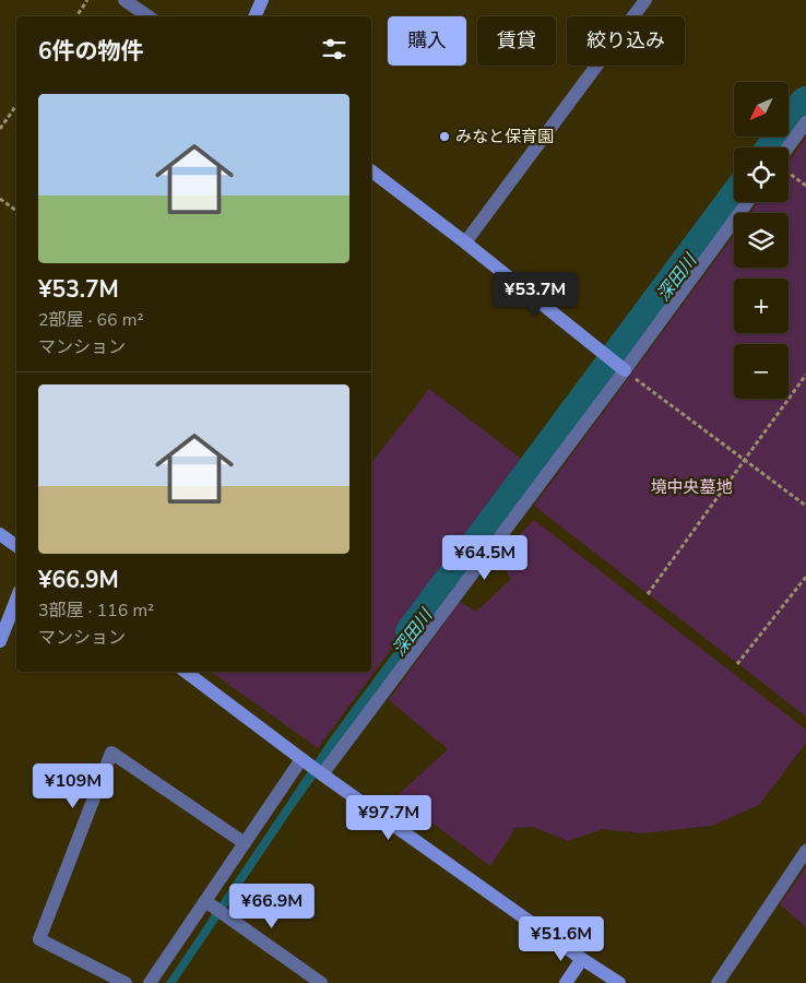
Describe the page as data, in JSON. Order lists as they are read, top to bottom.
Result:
{
  "water": ["深田川"],
  "parks": ["境中央墓地"],
  "places": ["みなと保育園"],
  "north": "bottom left",
  "page": {
    "chip": ["購入", "賃貸", "絞り込み"],
    "heading": "6件の物件",
    "map_buttons": ["+", "−"],
    "list": [
      {
        "name": "¥53.7M",
        "note": "2部屋 · 66 m² · マンション"
      },
      {
        "name": "¥66.9M",
        "note": "3部屋 · 116 m² · マンション"
      }
    ],
    "price": [
      "¥53.7M",
      "¥64.5M",
      "¥109M",
      "¥97.7M",
      "¥66.9M",
      "¥51.6M"
    ]
  }
}
